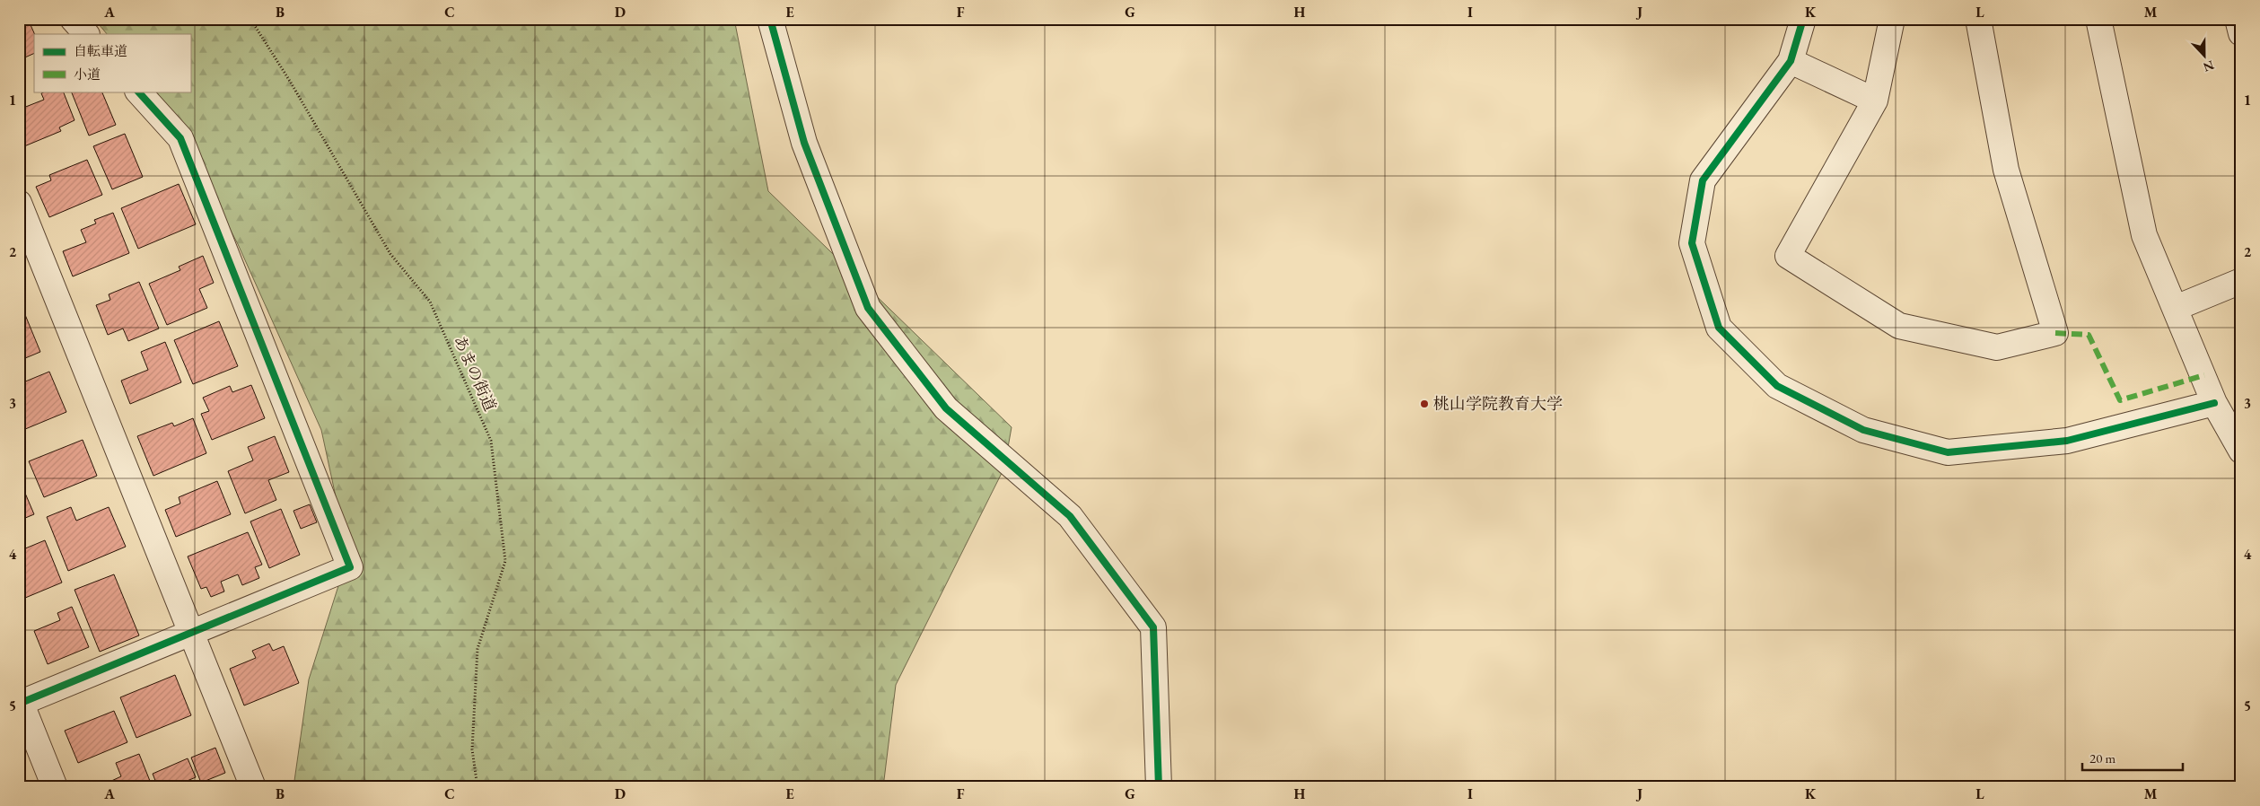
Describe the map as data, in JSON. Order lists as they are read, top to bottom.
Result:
{
  "streets": {
    "path": ["あまの街道"]
  },
  "places": ["桃山学院教育大学"],
  "legend": ["自転車道", "小道"],
  "scale_bar": "20 m",
  "north": "bottom",
  "grid": {
    "columns": [
      "A",
      "B",
      "C",
      "D",
      "E",
      "F",
      "G",
      "H",
      "I",
      "J",
      "K",
      "L",
      "M"
    ],
    "rows": [
      "1",
      "2",
      "3",
      "4",
      "5"
    ]
  }
}
